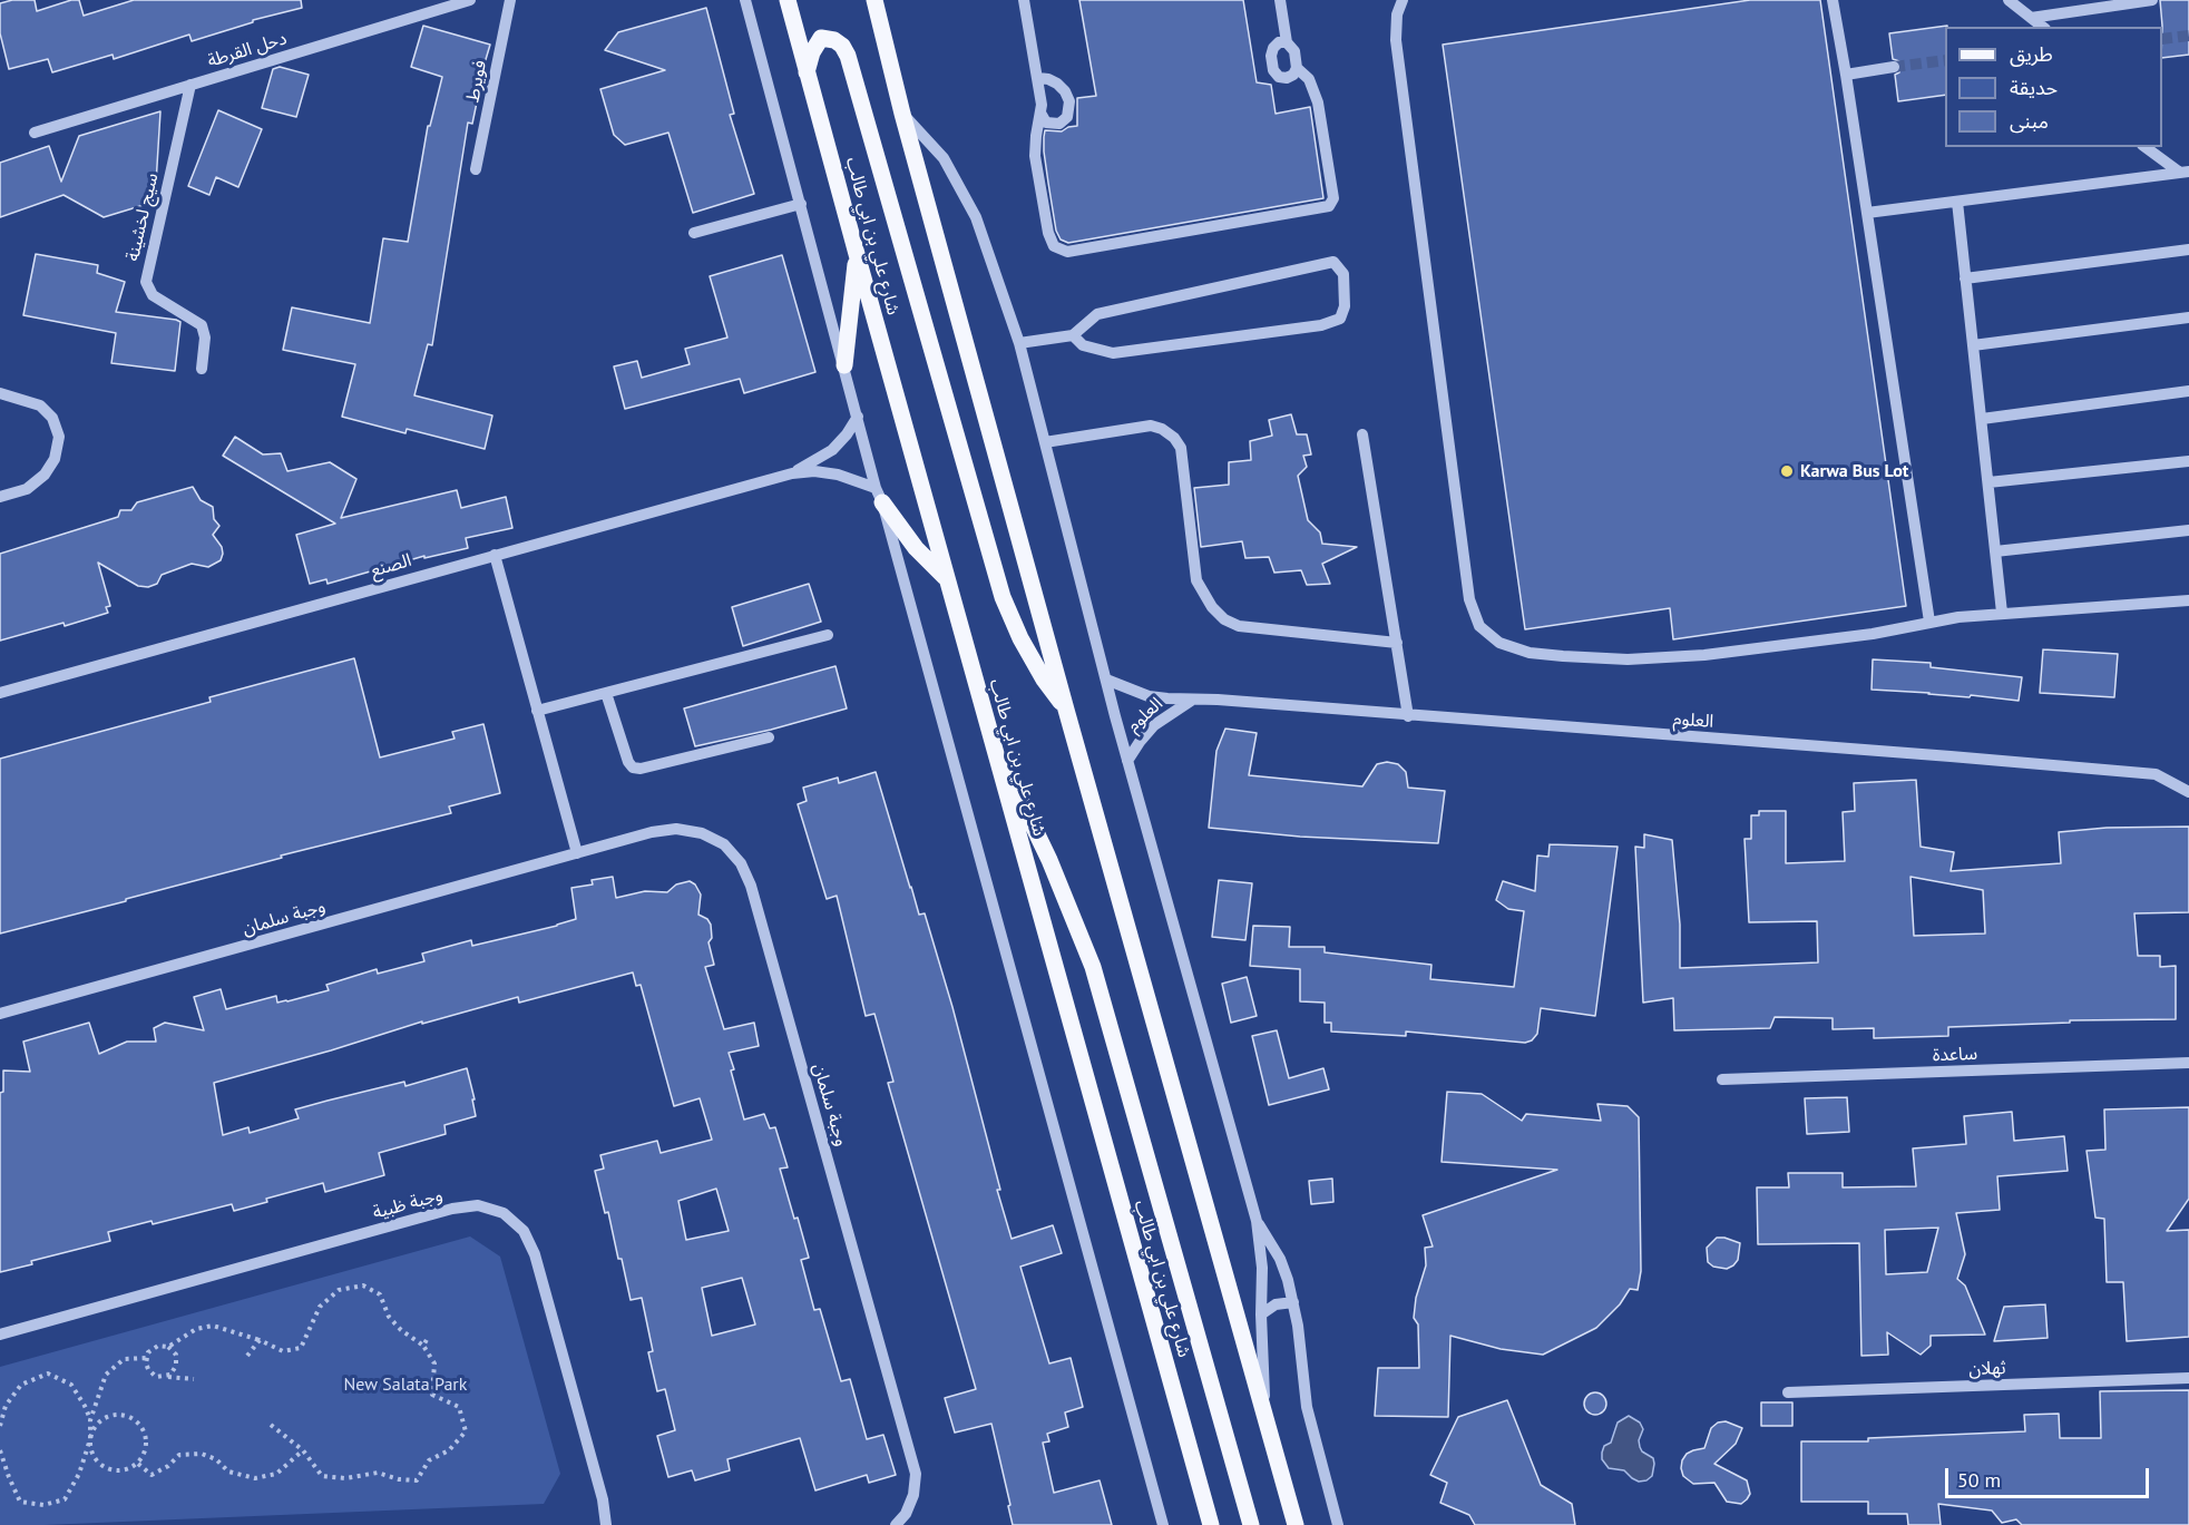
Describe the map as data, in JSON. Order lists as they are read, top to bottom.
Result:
{
  "streets": {
    "main road": ["شارع علي بن ابي طالب"],
    "street": [
      "دحل القرطة",
      "فويرط",
      "سيج لخشينة",
      "الصنع",
      "العلوم",
      "وجبة سلمان",
      "ساعدة",
      "وجبة ظبية",
      "ثهلان"
    ]
  },
  "crossings": [
    ["دحل القرطة", "سيج لخشينة"]
  ],
  "parks": ["New Salata Park"],
  "places": ["Karwa Bus Lot"],
  "legend": ["طريق", "حديقة", "مبنى"],
  "scale_bar": "50 m"
}
